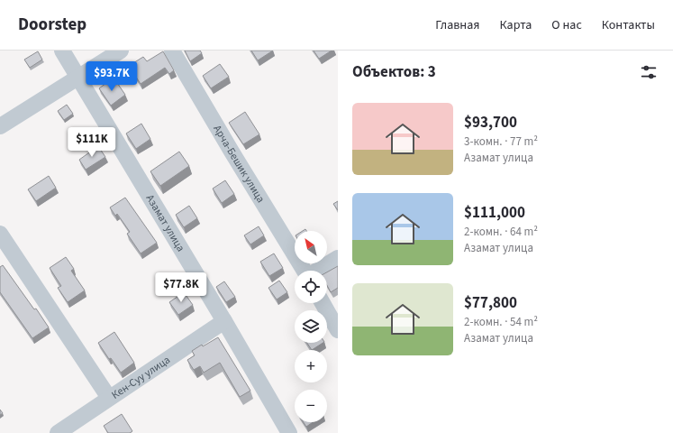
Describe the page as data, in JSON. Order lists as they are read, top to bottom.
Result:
{
  "streets": {
    "street": ["Арча-Бешик улица", "Азамат улица", "Кен-Суу улица"]
  },
  "crossings": [
    ["Азамат улица", "Кен-Суу улица"]
  ],
  "north": "top left",
  "page": {
    "header": "Doorstep",
    "nav": [
      "Главная",
      "Карта",
      "О нас",
      "Контакты"
    ],
    "heading": "Объектов: 3",
    "price": ["$93.7K", "$111K", "$77.8K"],
    "list": [
      {
        "name": "$93,700",
        "note": "3-комн. · 77 m² · Азамат улица"
      },
      {
        "name": "$111,000",
        "note": "2-комн. · 64 m² · Азамат улица"
      },
      {
        "name": "$77,800",
        "note": "2-комн. · 54 m² · Азамат улица"
      }
    ],
    "map_buttons": ["+", "−"]
  }
}
